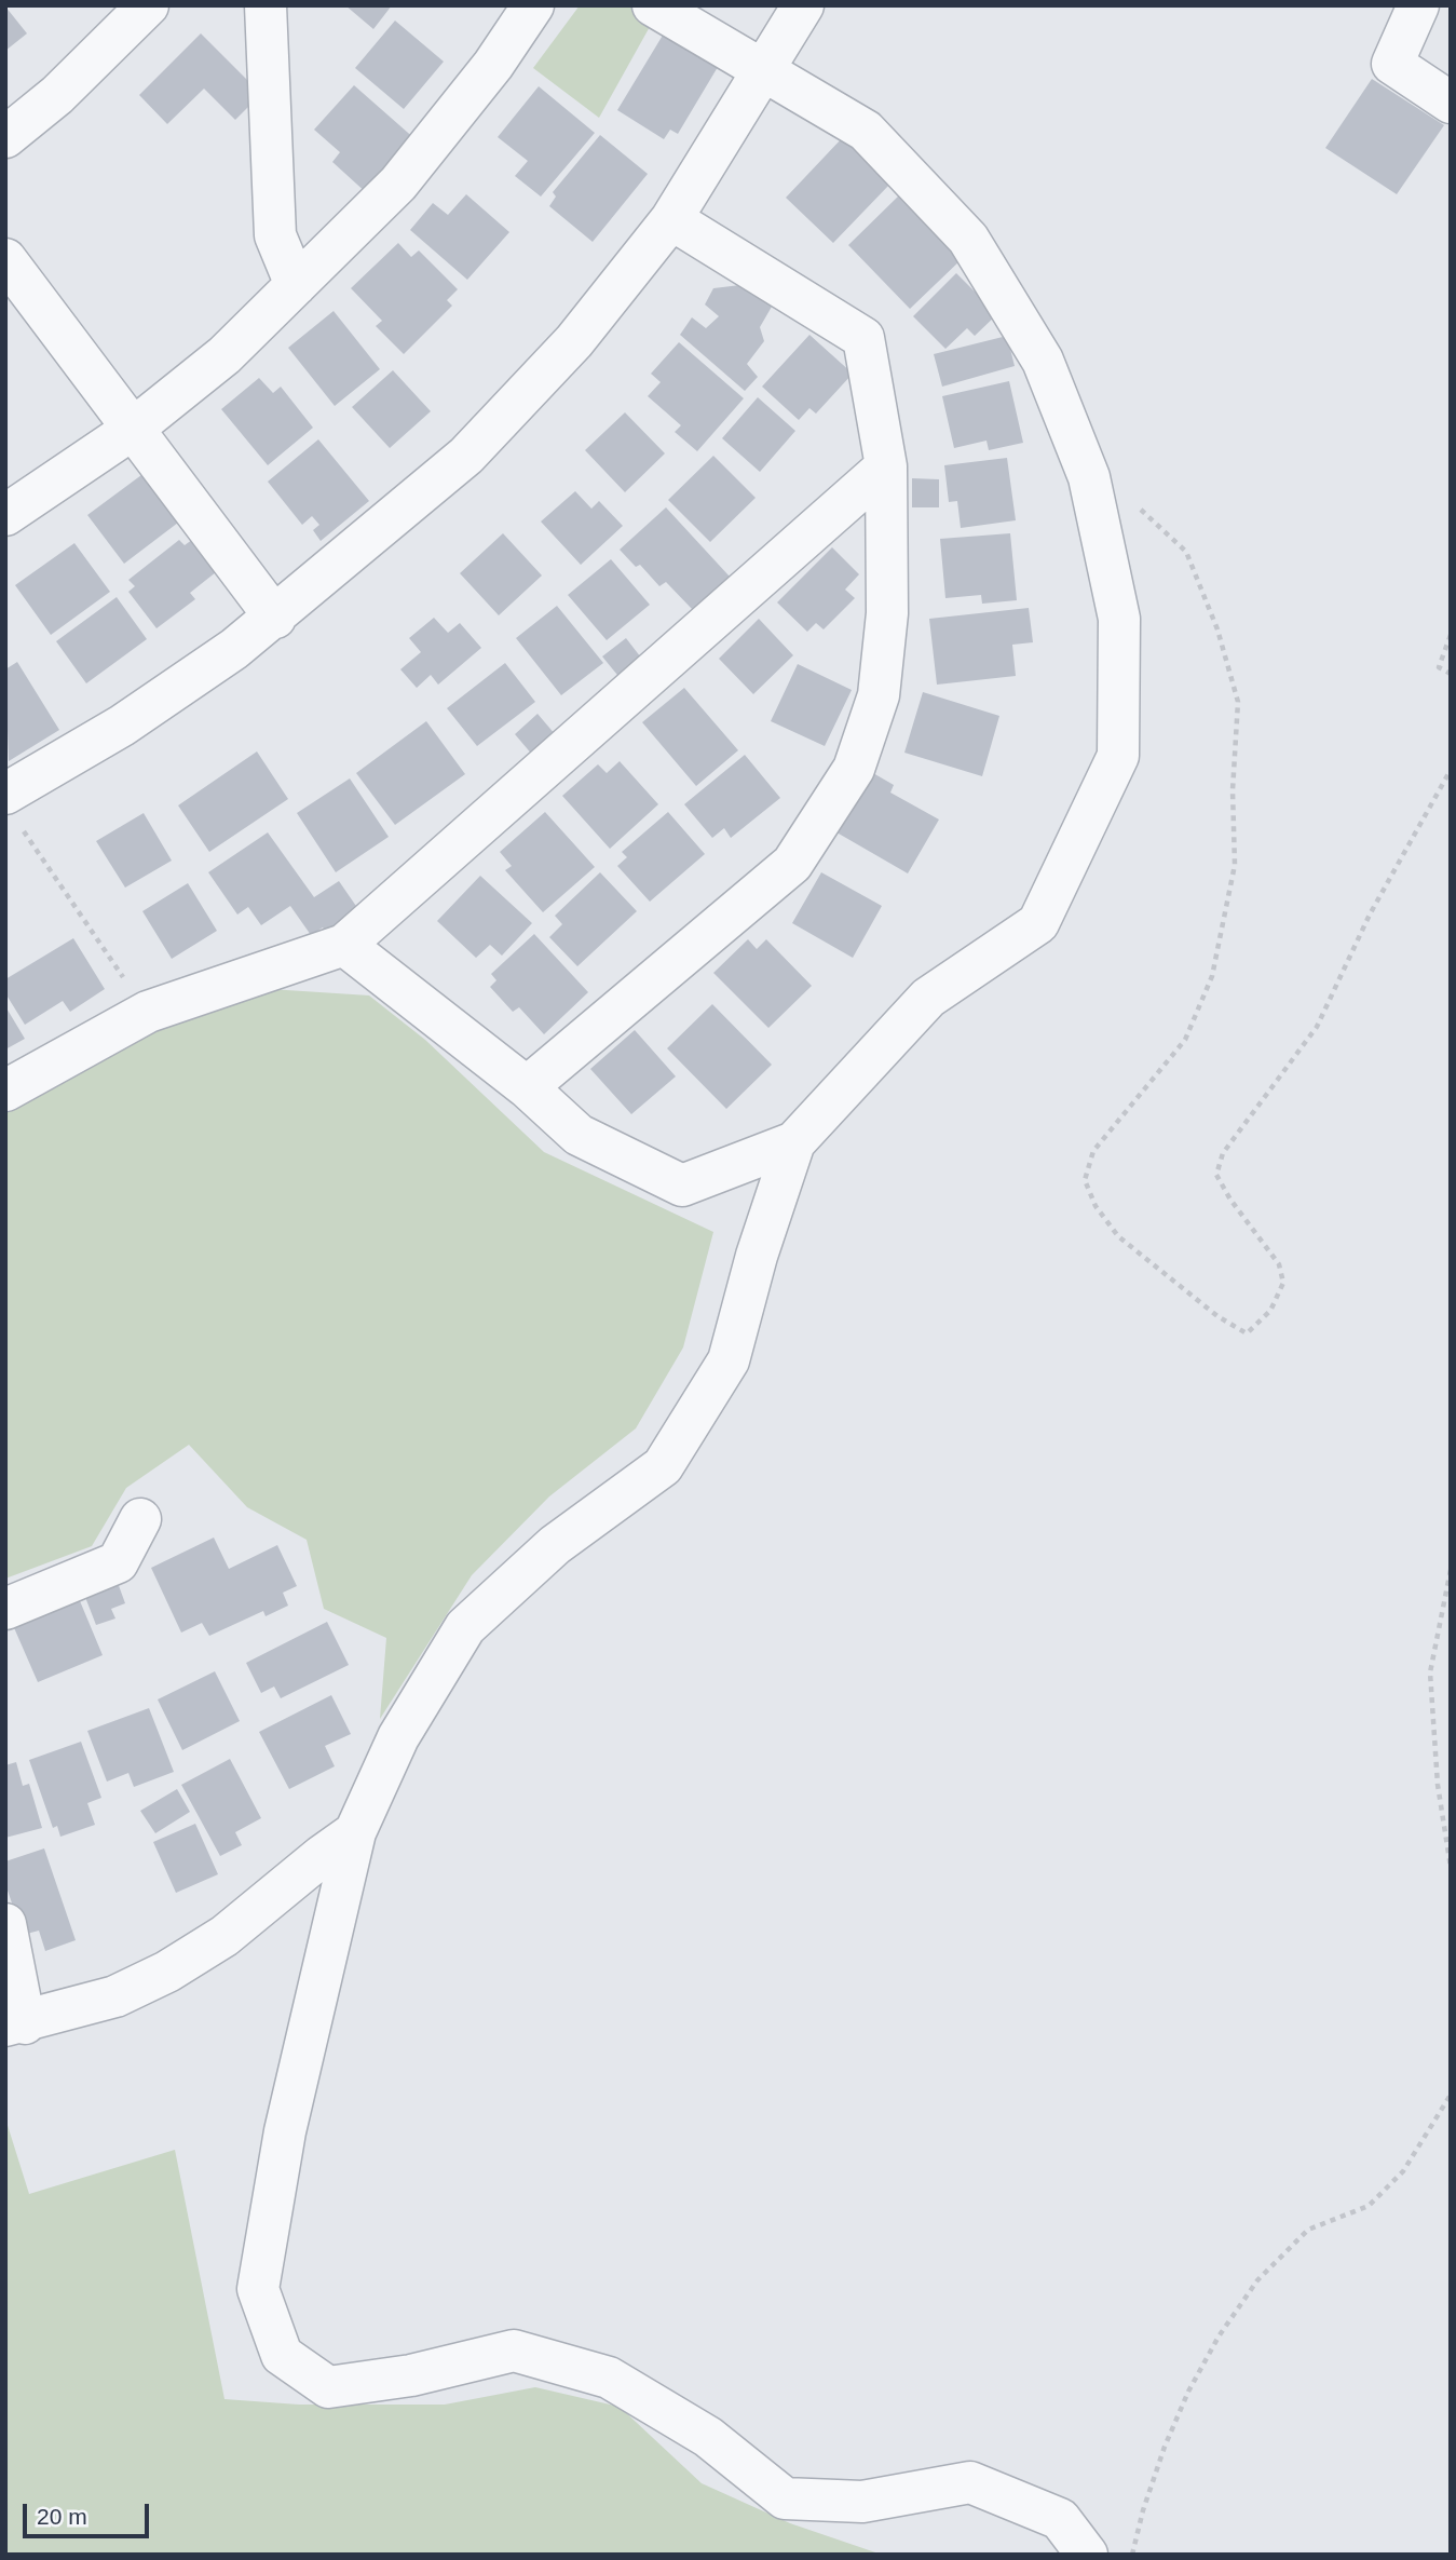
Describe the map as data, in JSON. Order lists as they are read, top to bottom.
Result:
{
  "scale_bar": "20 m"
}
